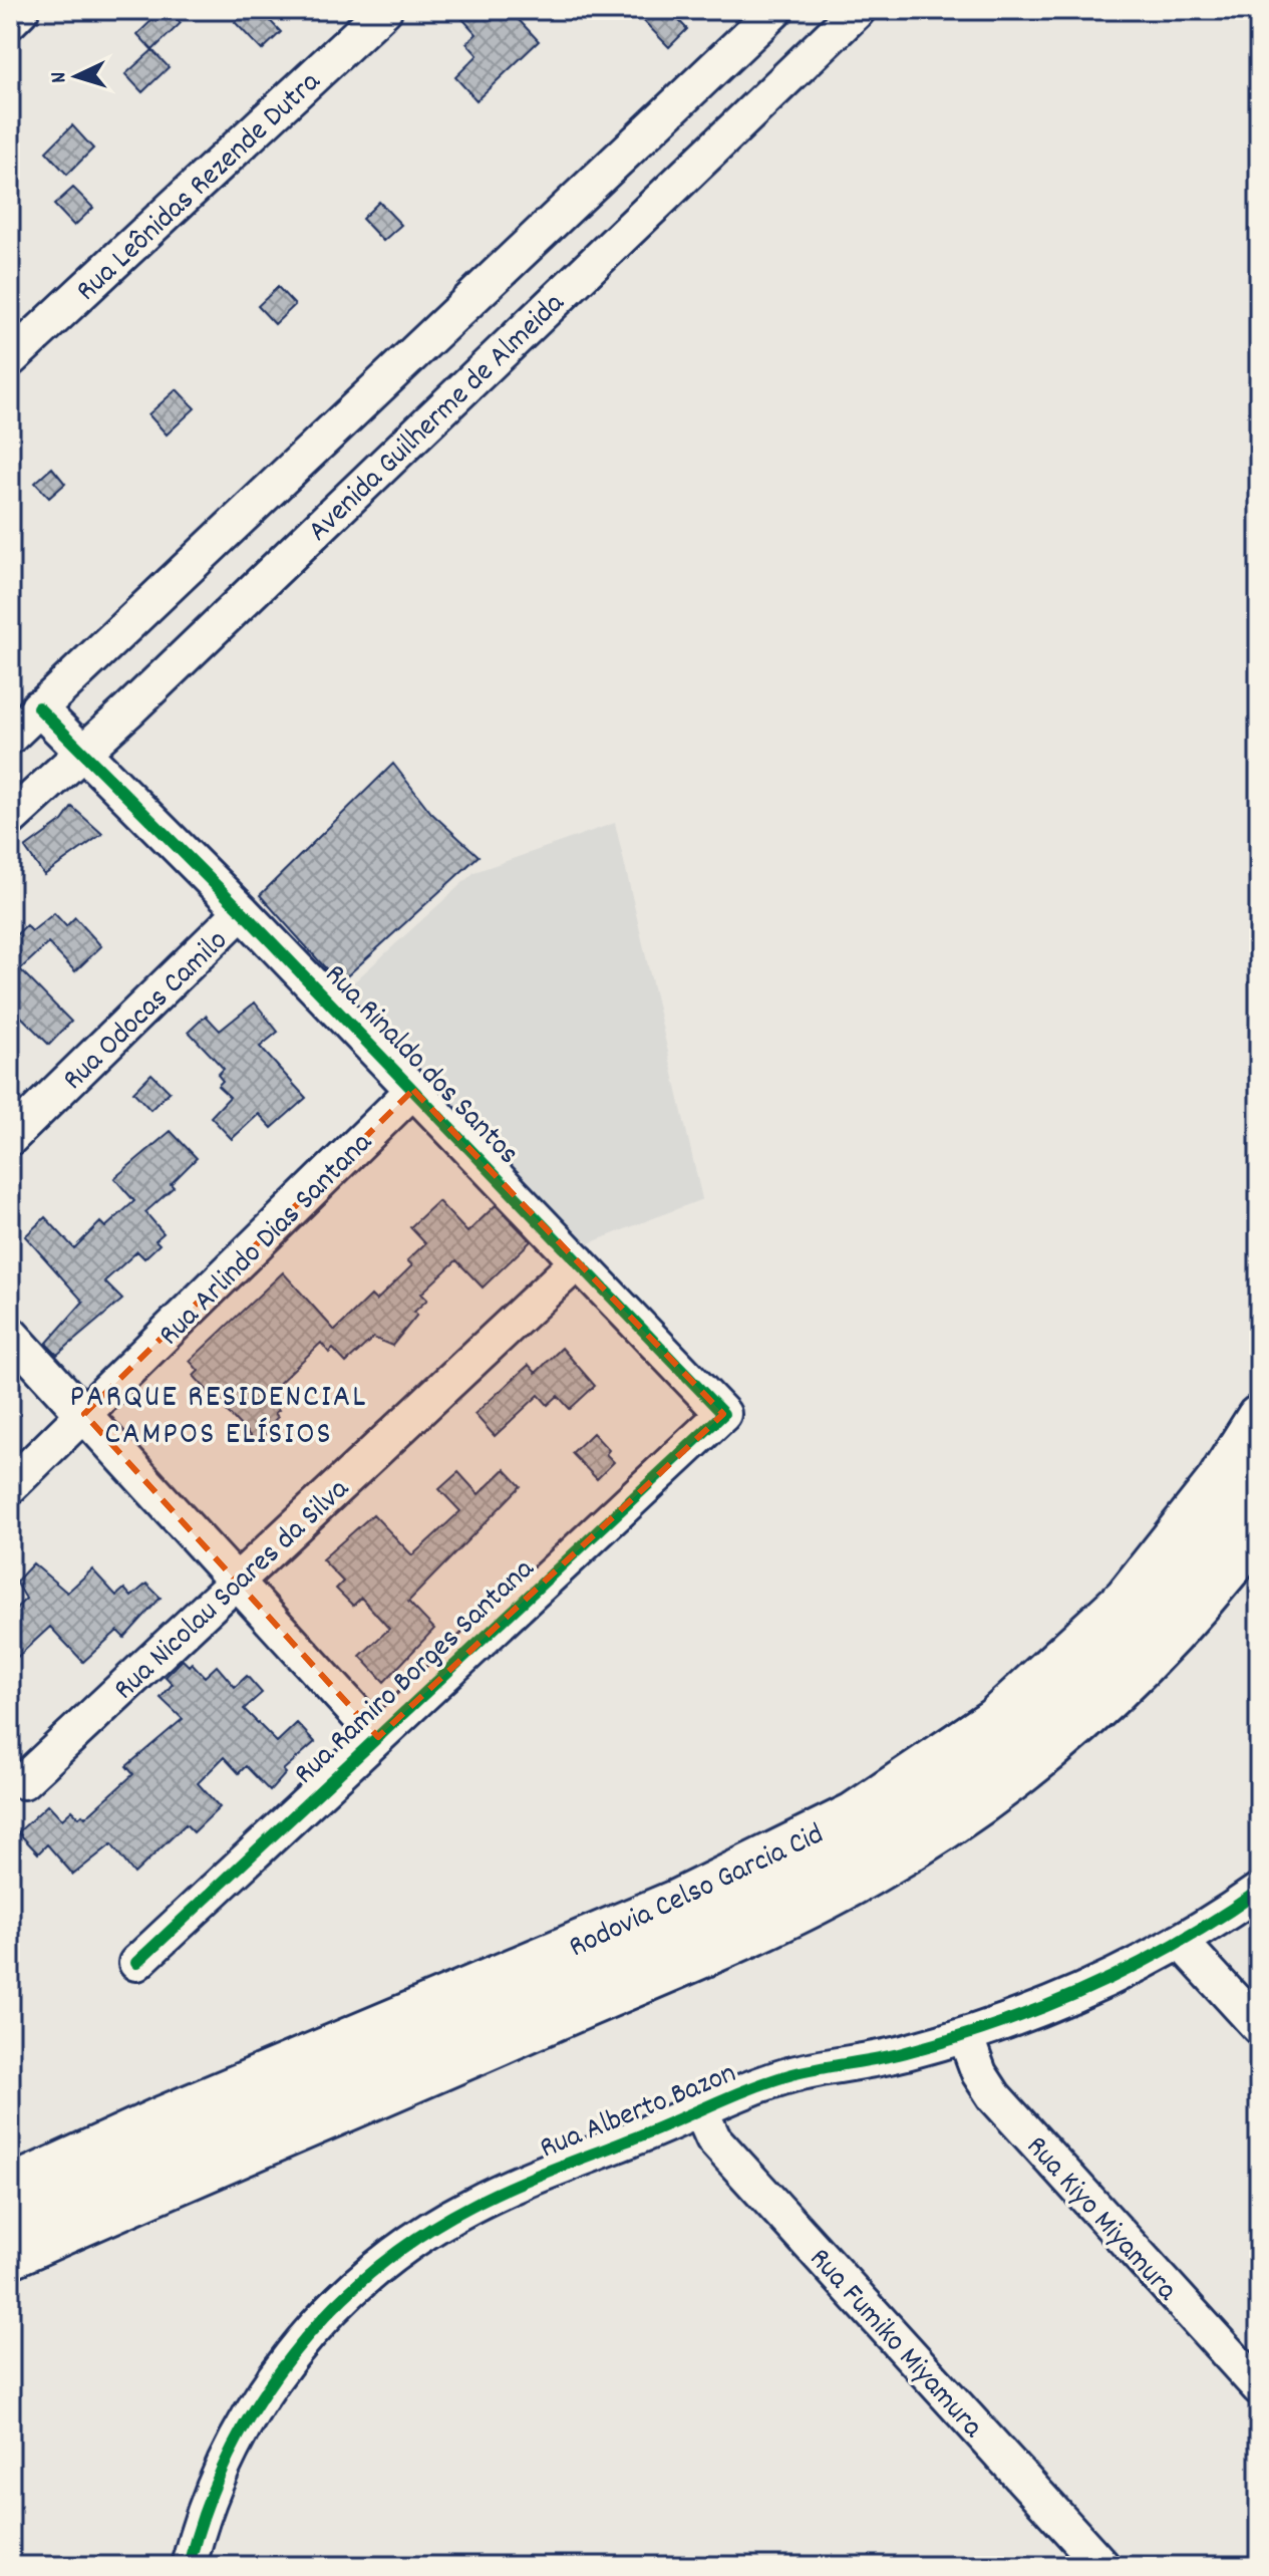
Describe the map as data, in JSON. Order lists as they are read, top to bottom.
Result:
{
  "streets": {
    "highway": ["Rodovia Celso Garcia Cid"],
    "street": [
      "Rua Leônidas Rezende Dutra",
      "Avenida Guilherme de Almeida",
      "Rua Odocas Camilo",
      "Rua Rinaldo dos Santos",
      "Rua Arlindo Dias Santana",
      "Rua Nicolau Soares da Silva",
      "Rua Ramiro Borges Santana",
      "Rua Alberto Bazon",
      "Rua Kiyo Miyamura",
      "Rua Fumiko Miyamura"
    ]
  },
  "crossings": [
    ["Avenida Guilherme de Almeida", "Rua Rinaldo dos Santos"],
    ["Rua Odocas Camilo", "Rua Rinaldo dos Santos"],
    ["Rua Rinaldo dos Santos", "Rua Arlindo Dias Santana"],
    ["Rua Rinaldo dos Santos", "Rua Nicolau Soares da Silva"],
    ["Rua Rinaldo dos Santos", "Rua Ramiro Borges Santana"],
    ["Rua Alberto Bazon", "Rua Kiyo Miyamura"],
    ["Rua Alberto Bazon", "Rua Fumiko Miyamura"]
  ],
  "districts": ["PARQUE RESIDENCIAL CAMPOS ELÍSIOS"],
  "north": "left"
}
